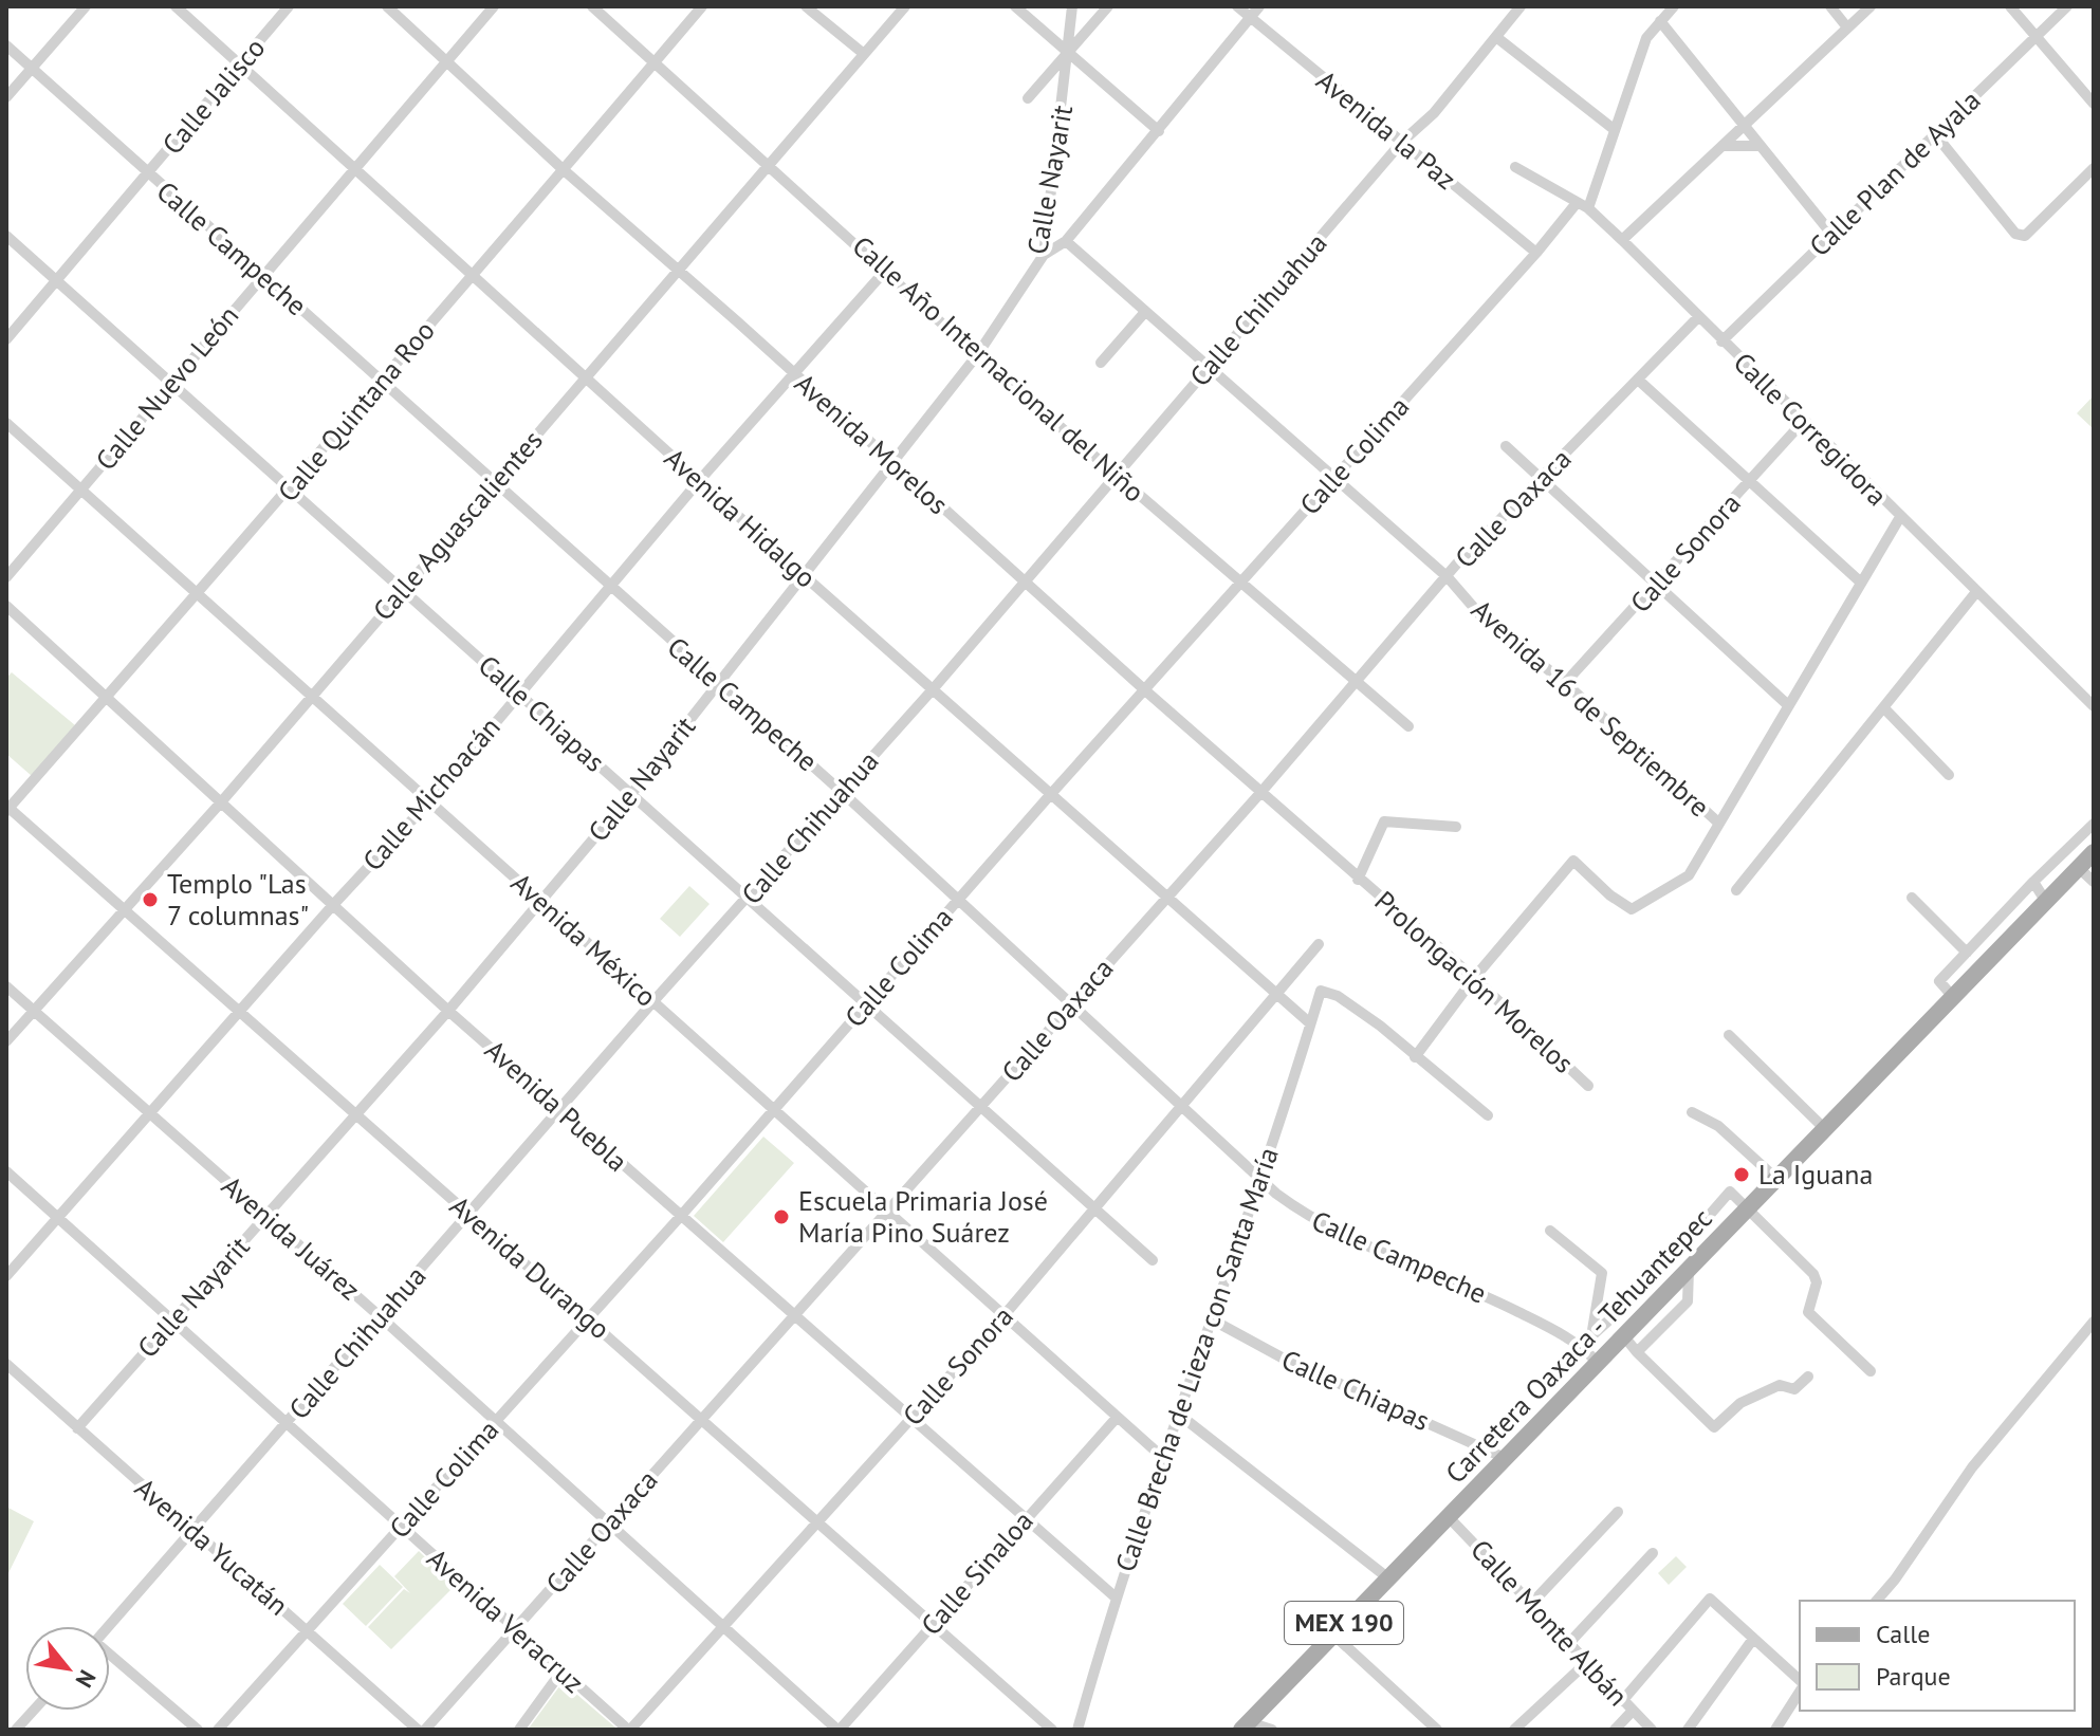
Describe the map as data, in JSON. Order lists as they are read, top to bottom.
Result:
{
  "streets": {
    "main road": ["Carretera Oaxaca - Tehuantepec", "MEX 190"],
    "street": [
      "Calle Jalisco",
      "Avenida la Paz",
      "Calle Plan de Ayala",
      "Calle Nayarit",
      "Calle Campeche",
      "Calle Chihuahua",
      "Calle Año Internacional del Niño",
      "Calle Nuevo León",
      "Calle Quintana Roo",
      "Calle Corregidora",
      "Avenida Morelos",
      "Calle Colima",
      "Calle Oaxaca",
      "Avenida Hidalgo",
      "Calle Aguascalientes",
      "Calle Sonora",
      "Avenida 16 de Septiembre",
      "Calle Chiapas",
      "Calle Michoacán",
      "Avenida México",
      "Prolongación Morelos",
      "Avenida Puebla",
      "Avenida Juárez",
      "Avenida Durango",
      "Calle Brecha de Lieza con Santa María",
      "Avenida Yucatán",
      "Calle Sinaloa",
      "Avenida Veracruz",
      "Calle Monte Albán"
    ]
  },
  "crossings": [
    ["Calle Jalisco", "Calle Campeche"],
    ["Calle Jalisco", "Avenida Hidalgo"],
    ["Calle Jalisco", "Calle Chiapas"],
    ["Avenida la Paz", "Calle Nayarit"],
    ["Avenida la Paz", "Calle Chihuahua"],
    ["Avenida la Paz", "Calle Colima"],
    ["Calle Plan de Ayala", "Calle Corregidora"],
    ["Calle Nayarit", "Calle Campeche"],
    ["Calle Nayarit", "Calle Año Internacional del Niño"],
    ["Calle Nayarit", "Avenida Morelos"],
    ["Calle Nayarit", "Avenida Hidalgo"],
    ["Calle Nayarit", "Avenida 16 de Septiembre"],
    ["Calle Nayarit", "Calle Chiapas"],
    ["Calle Nayarit", "Avenida México"],
    ["Calle Nayarit", "Avenida Puebla"],
    ["Calle Nayarit", "Avenida Juárez"],
    ["Calle Nayarit", "Avenida Durango"],
    ["Calle Nayarit", "Avenida Yucatán"],
    ["Calle Nayarit", "Avenida Veracruz"],
    ["Calle Campeche", "Calle Chihuahua"],
    ["Calle Campeche", "Calle Nuevo León"],
    ["Calle Campeche", "Calle Quintana Roo"],
    ["Calle Campeche", "Calle Colima"],
    ["Calle Campeche", "Calle Oaxaca"],
    ["Calle Campeche", "Calle Aguascalientes"],
    ["Calle Campeche", "Calle Sonora"],
    ["Calle Campeche", "Calle Michoacán"],
    ["Calle Campeche", "Carretera Oaxaca - Tehuantepec"],
    ["Calle Campeche", "Calle Brecha de Lieza con Santa María"],
    ["Calle Chihuahua", "Calle Año Internacional del Niño"],
    ["Calle Chihuahua", "Avenida Morelos"],
    ["Calle Chihuahua", "Avenida Hidalgo"],
    ["Calle Chihuahua", "Avenida 16 de Septiembre"],
    ["Calle Chihuahua", "Calle Chiapas"],
    ["Calle Chihuahua", "Avenida México"],
    ["Calle Chihuahua", "Avenida Puebla"],
    ["Calle Chihuahua", "Avenida Juárez"],
    ["Calle Chihuahua", "Avenida Durango"],
    ["Calle Chihuahua", "Avenida Yucatán"],
    ["Calle Chihuahua", "Avenida Veracruz"],
    ["Calle Año Internacional del Niño", "Calle Quintana Roo"],
    ["Calle Año Internacional del Niño", "Calle Colima"],
    ["Calle Año Internacional del Niño", "Calle Oaxaca"],
    ["Calle Año Internacional del Niño", "Calle Aguascalientes"],
    ["Calle Año Internacional del Niño", "Calle Michoacán"],
    ["Calle Nuevo León", "Avenida Morelos"],
    ["Calle Nuevo León", "Avenida Hidalgo"],
    ["Calle Nuevo León", "Calle Chiapas"],
    ["Calle Nuevo León", "Avenida México"],
    ["Calle Quintana Roo", "Avenida Morelos"],
    ["Calle Quintana Roo", "Avenida Hidalgo"],
    ["Calle Quintana Roo", "Calle Chiapas"],
    ["Calle Quintana Roo", "Avenida México"],
    ["Calle Quintana Roo", "Avenida Puebla"],
    ["Calle Quintana Roo", "Avenida Durango"],
    ["Calle Corregidora", "Calle Colima"],
    ["Calle Corregidora", "Calle Oaxaca"],
    ["Calle Corregidora", "Calle Sonora"],
    ["Avenida Morelos", "Calle Colima"],
    ["Avenida Morelos", "Calle Oaxaca"],
    ["Avenida Morelos", "Calle Aguascalientes"],
    ["Avenida Morelos", "Calle Michoacán"],
    ["Avenida Morelos", "Prolongación Morelos"],
    ["Calle Colima", "Avenida Hidalgo"],
    ["Calle Colima", "Avenida 16 de Septiembre"],
    ["Calle Colima", "Calle Chiapas"],
    ["Calle Colima", "Avenida México"],
    ["Calle Colima", "Avenida Puebla"],
    ["Calle Colima", "Avenida Juárez"],
    ["Calle Colima", "Avenida Durango"],
    ["Calle Colima", "Avenida Yucatán"],
    ["Calle Colima", "Avenida Veracruz"],
    ["Calle Oaxaca", "Avenida Hidalgo"],
    ["Calle Oaxaca", "Avenida 16 de Septiembre"],
    ["Calle Oaxaca", "Calle Chiapas"],
    ["Calle Oaxaca", "Avenida México"],
    ["Calle Oaxaca", "Avenida Puebla"],
    ["Calle Oaxaca", "Avenida Juárez"],
    ["Calle Oaxaca", "Avenida Durango"],
    ["Calle Oaxaca", "Avenida Veracruz"],
    ["Avenida Hidalgo", "Calle Aguascalientes"],
    ["Avenida Hidalgo", "Calle Sonora"],
    ["Avenida Hidalgo", "Calle Michoacán"],
    ["Avenida Hidalgo", "Calle Brecha de Lieza con Santa María"],
    ["Calle Aguascalientes", "Calle Chiapas"],
    ["Calle Aguascalientes", "Avenida México"],
    ["Calle Aguascalientes", "Avenida Puebla"],
    ["Calle Aguascalientes", "Avenida Juárez"],
    ["Calle Aguascalientes", "Avenida Durango"],
    ["Calle Sonora", "Avenida 16 de Septiembre"],
    ["Calle Sonora", "Calle Chiapas"],
    ["Calle Sonora", "Avenida México"],
    ["Calle Sonora", "Avenida Puebla"],
    ["Calle Sonora", "Avenida Juárez"],
    ["Calle Sonora", "Avenida Durango"],
    ["Calle Sonora", "Avenida Veracruz"],
    ["Calle Chiapas", "Calle Michoacán"],
    ["Calle Chiapas", "Carretera Oaxaca - Tehuantepec"],
    ["Calle Chiapas", "Calle Brecha de Lieza con Santa María"],
    ["Calle Michoacán", "Avenida México"],
    ["Calle Michoacán", "Avenida Puebla"],
    ["Calle Michoacán", "Avenida Juárez"],
    ["Calle Michoacán", "Avenida Durango"],
    ["Calle Michoacán", "Avenida Veracruz"],
    ["Avenida México", "Calle Brecha de Lieza con Santa María"],
    ["Avenida México", "Calle Sinaloa"],
    ["Avenida Puebla", "Calle Brecha de Lieza con Santa María"],
    ["Avenida Puebla", "Calle Sinaloa"],
    ["Avenida Juárez", "Calle Sinaloa"],
    ["Avenida Durango", "Calle Sinaloa"],
    ["Carretera Oaxaca - Tehuantepec", "Calle Monte Albán"]
  ],
  "places": ["Templo \"Las 7 columnas\"", "La Iguana", "Escuela Primaria José María Pino Suárez"],
  "legend": ["Calle", "Parque"],
  "north": "bottom right"
}
